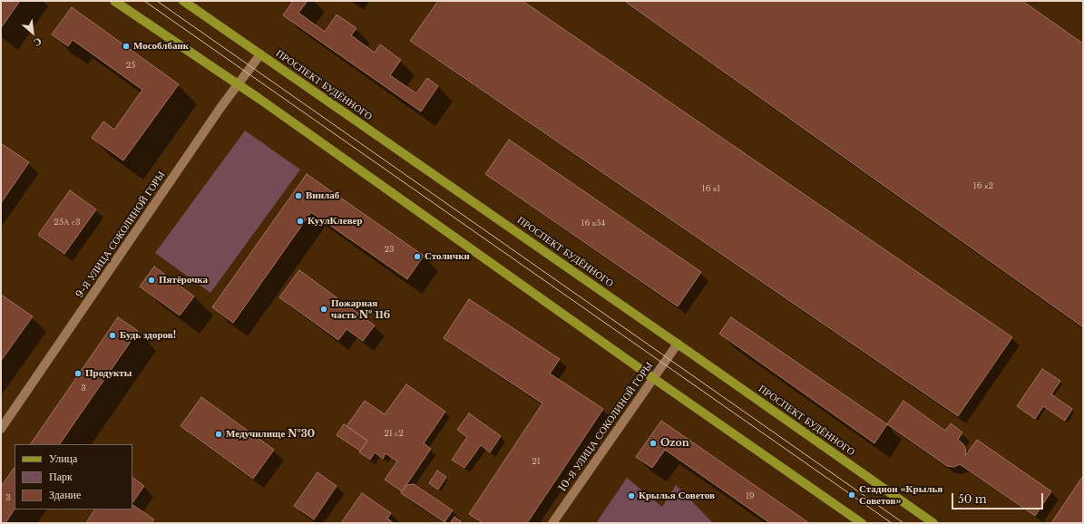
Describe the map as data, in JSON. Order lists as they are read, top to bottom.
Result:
{
  "streets": {
    "main road": ["ПРОСПЕКТ БУДЁННОГО"],
    "street": ["9-Я УЛИЦА СОКОЛИНОЙ ГОРЫ", "10-Я УЛИЦА СОКОЛИНОЙ ГОРЫ"]
  },
  "crossings": [
    ["ПРОСПЕКТ БУДЁННОГО", "9-Я УЛИЦА СОКОЛИНОЙ ГОРЫ"],
    ["ПРОСПЕКТ БУДЁННОГО", "10-Я УЛИЦА СОКОЛИНОЙ ГОРЫ"]
  ],
  "places": [
    "Мособлбанк",
    "Винлаб",
    "КуулКлевер",
    "Столички",
    "Пятёрочка",
    "Пожарная часть № 116",
    "Будь здоров!",
    "Продукты",
    "Медучилище №30",
    "Ozon",
    "Стадион «Крылья Советов»",
    "Крылья Советов"
  ],
  "house_numbers": [
    "25",
    "16 к2",
    "16 к1",
    "25А с3",
    "16 к54",
    "23",
    "3",
    "21 с2",
    "21",
    "19",
    "3"
  ],
  "legend": ["Улица", "Парк", "Здание"],
  "scale_bar": "50 m",
  "north": "bottom right"
}
